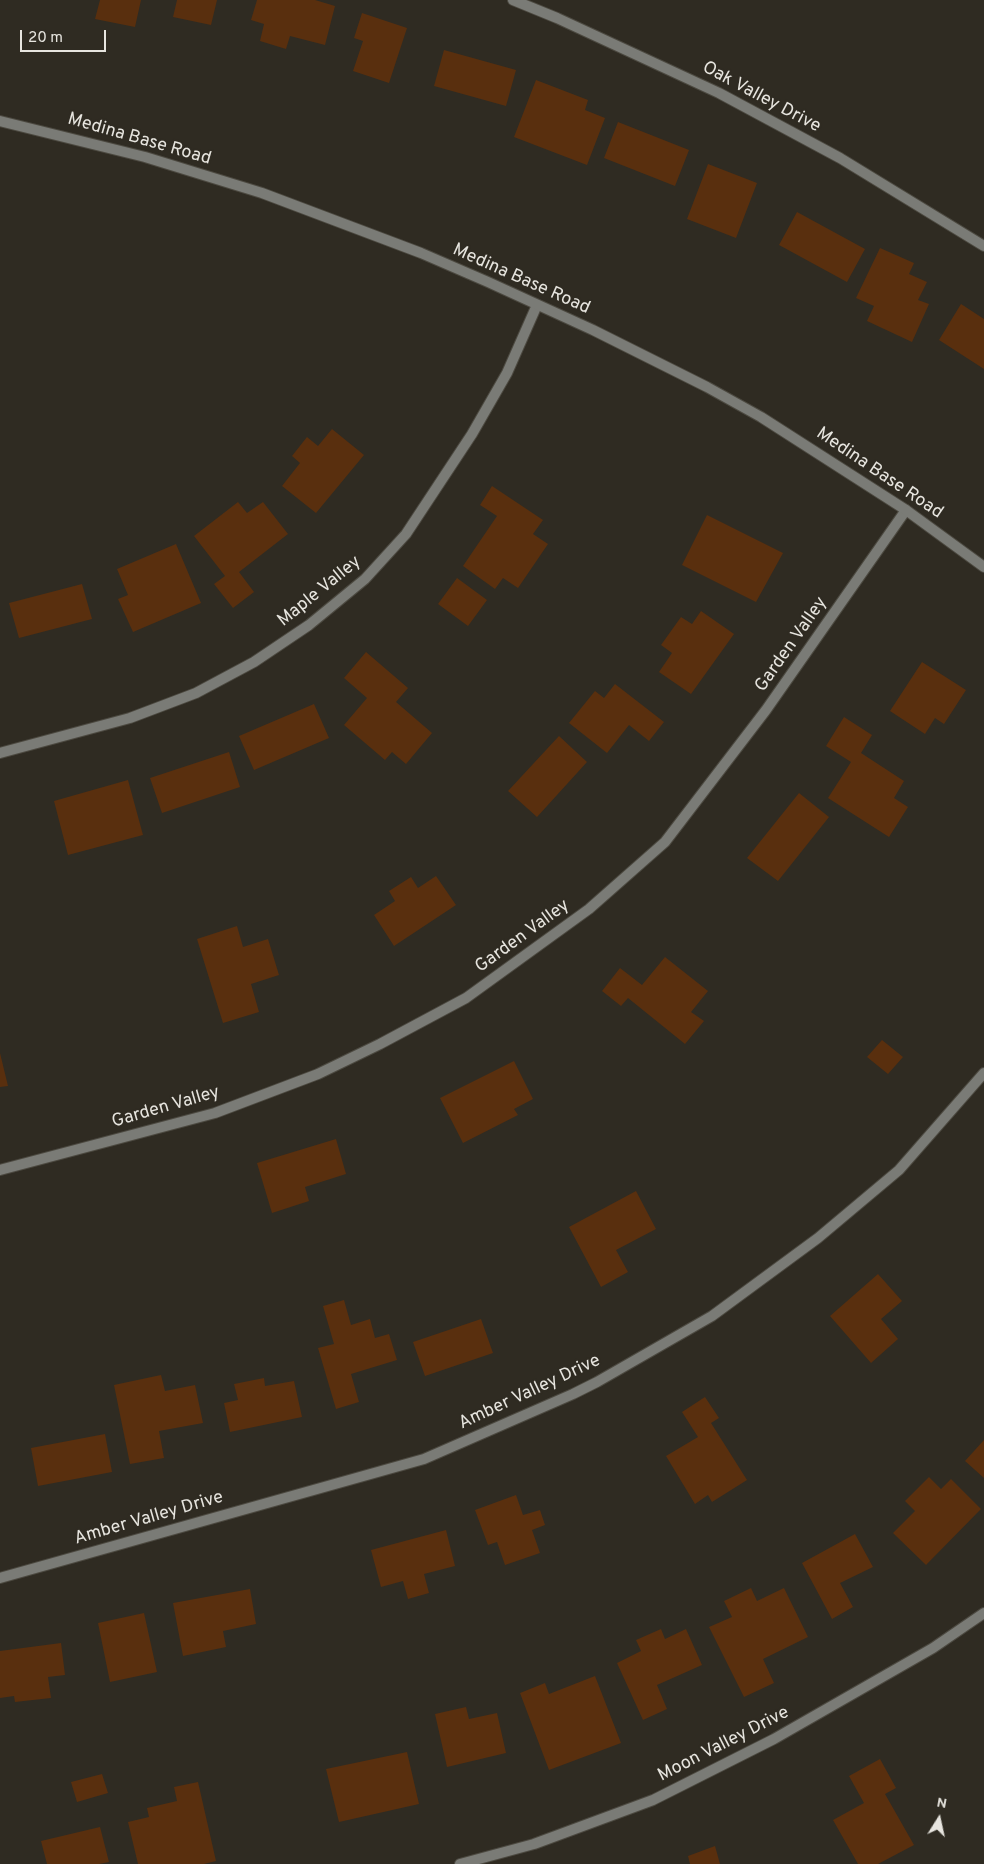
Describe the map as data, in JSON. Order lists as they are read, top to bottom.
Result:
{
  "streets": {
    "street": [
      "Oak Valley Drive",
      "Medina Base Road",
      "Maple Valley",
      "Garden Valley",
      "Amber Valley Drive",
      "Moon Valley Drive"
    ]
  },
  "crossings": [
    ["Medina Base Road", "Maple Valley"],
    ["Medina Base Road", "Garden Valley"]
  ],
  "scale_bar": "20 m",
  "north": "top"
}
